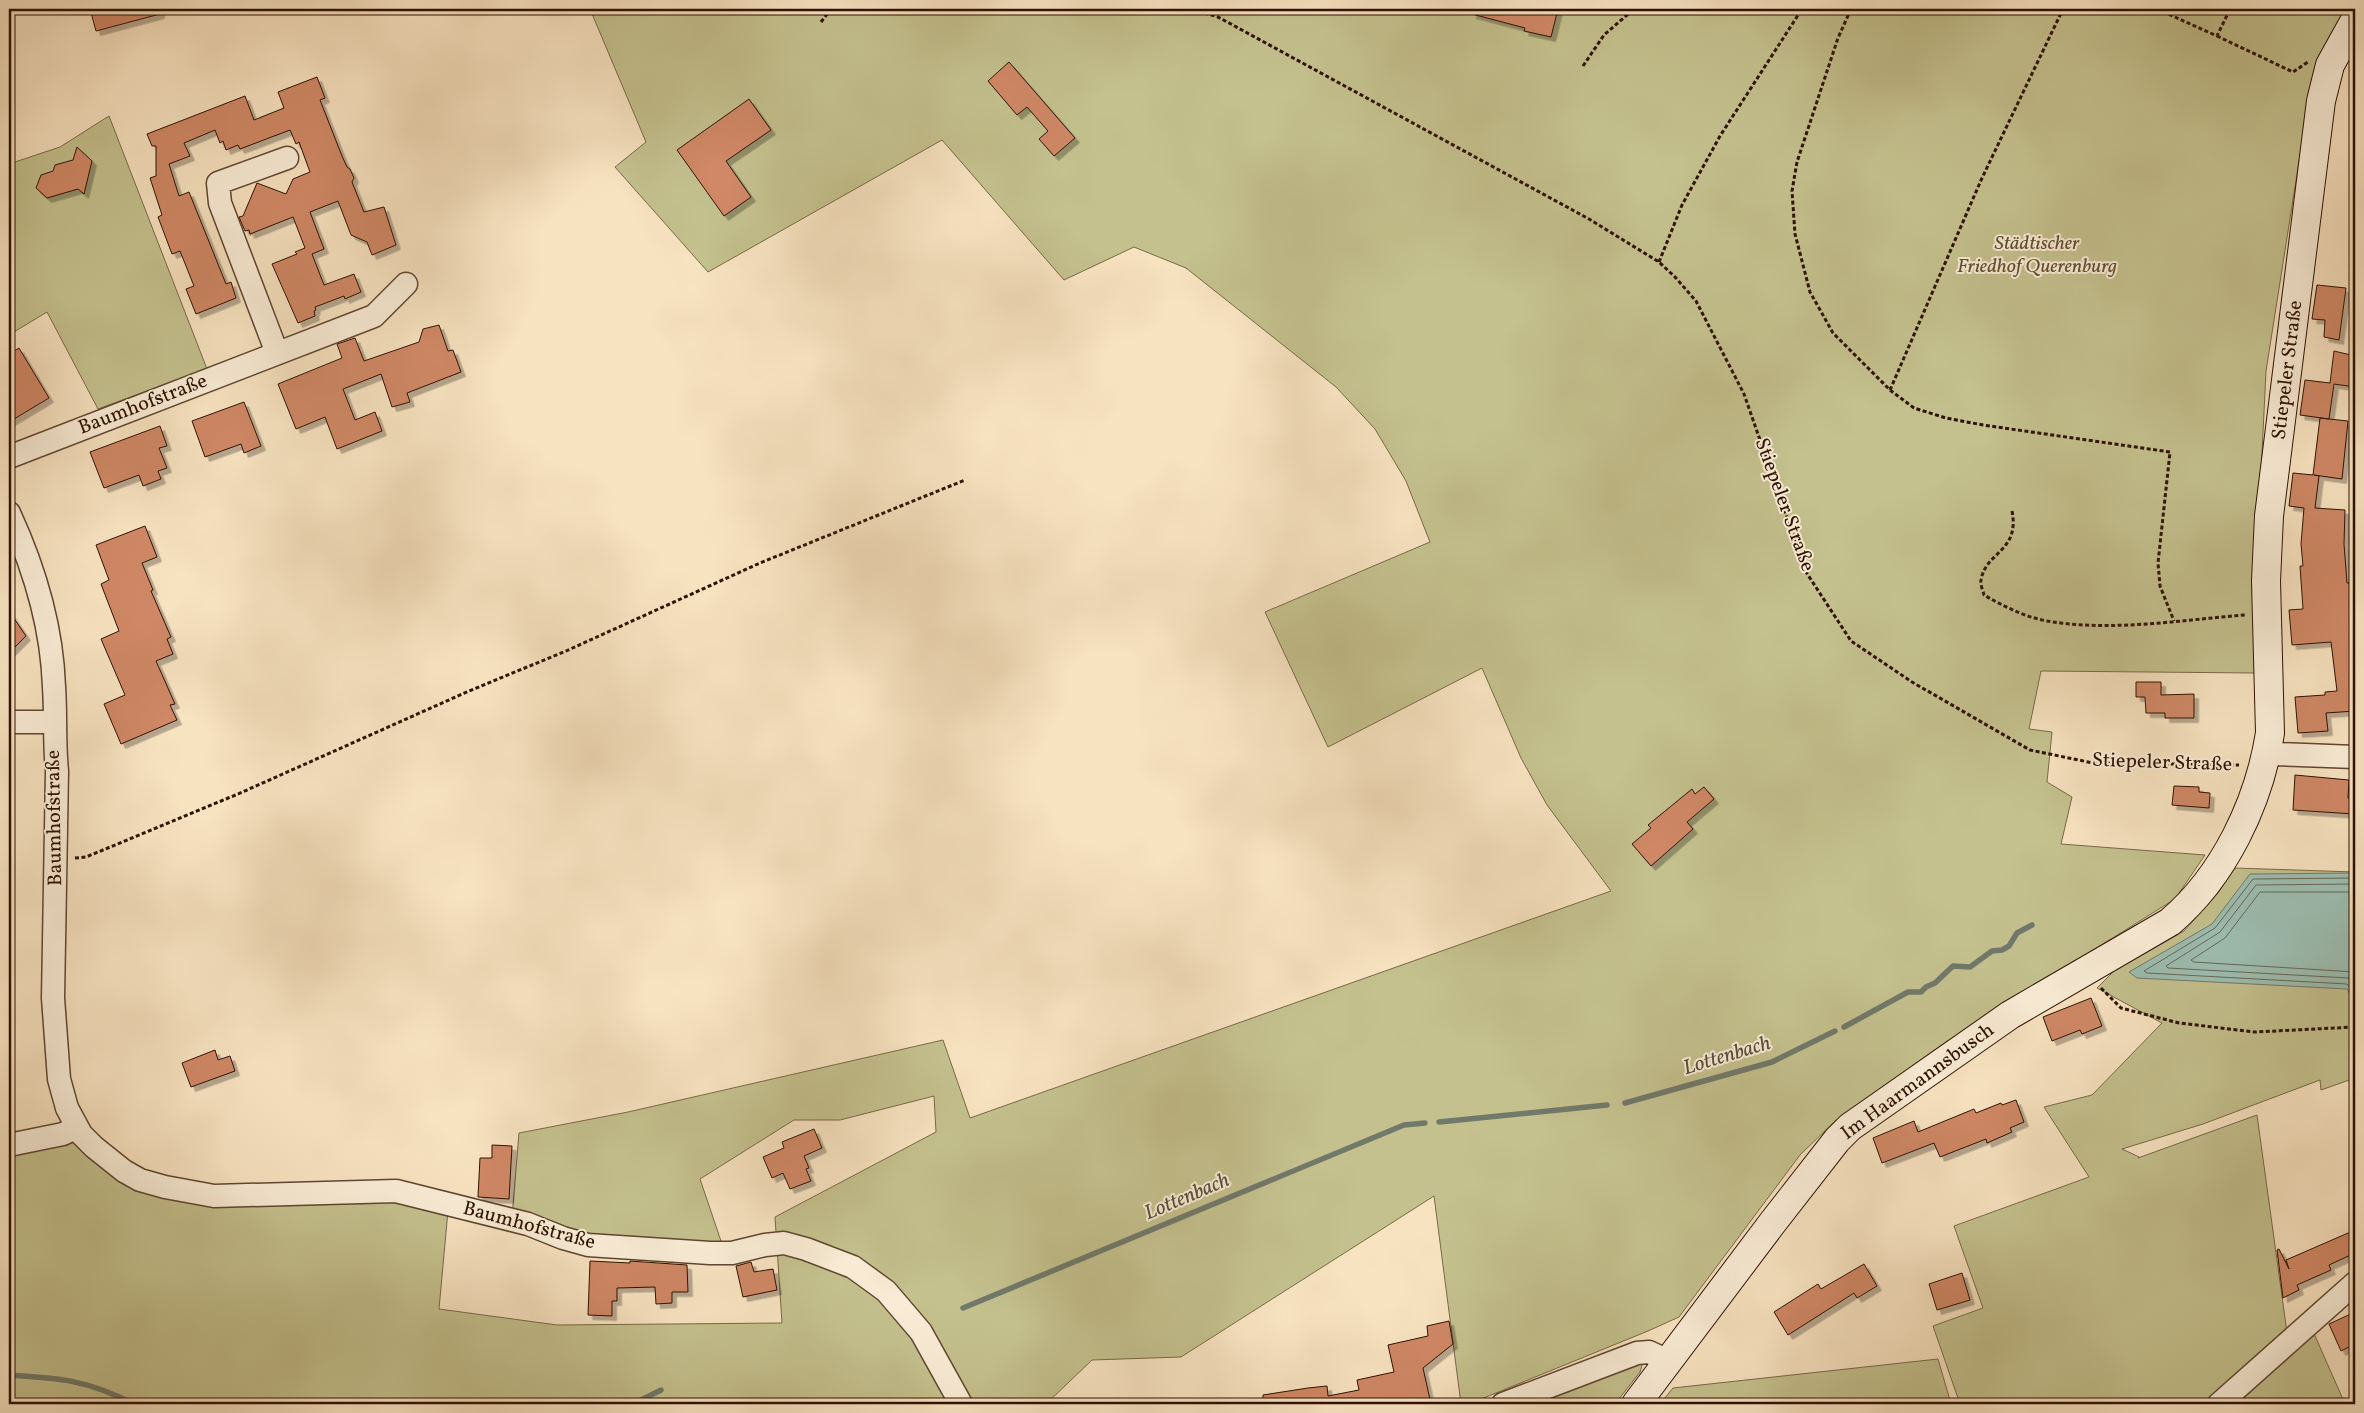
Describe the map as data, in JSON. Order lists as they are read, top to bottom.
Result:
{
  "streets": {
    "street": ["Stiepeler Straße", "Baumhofstraße", "Im Haarmannsbusch"]
  },
  "crossings": [
    ["Stiepeler Straße", "Im Haarmannsbusch"]
  ],
  "water": ["Lottenbach"],
  "parks": ["Städtischer Friedhof Querenburg"]
}
